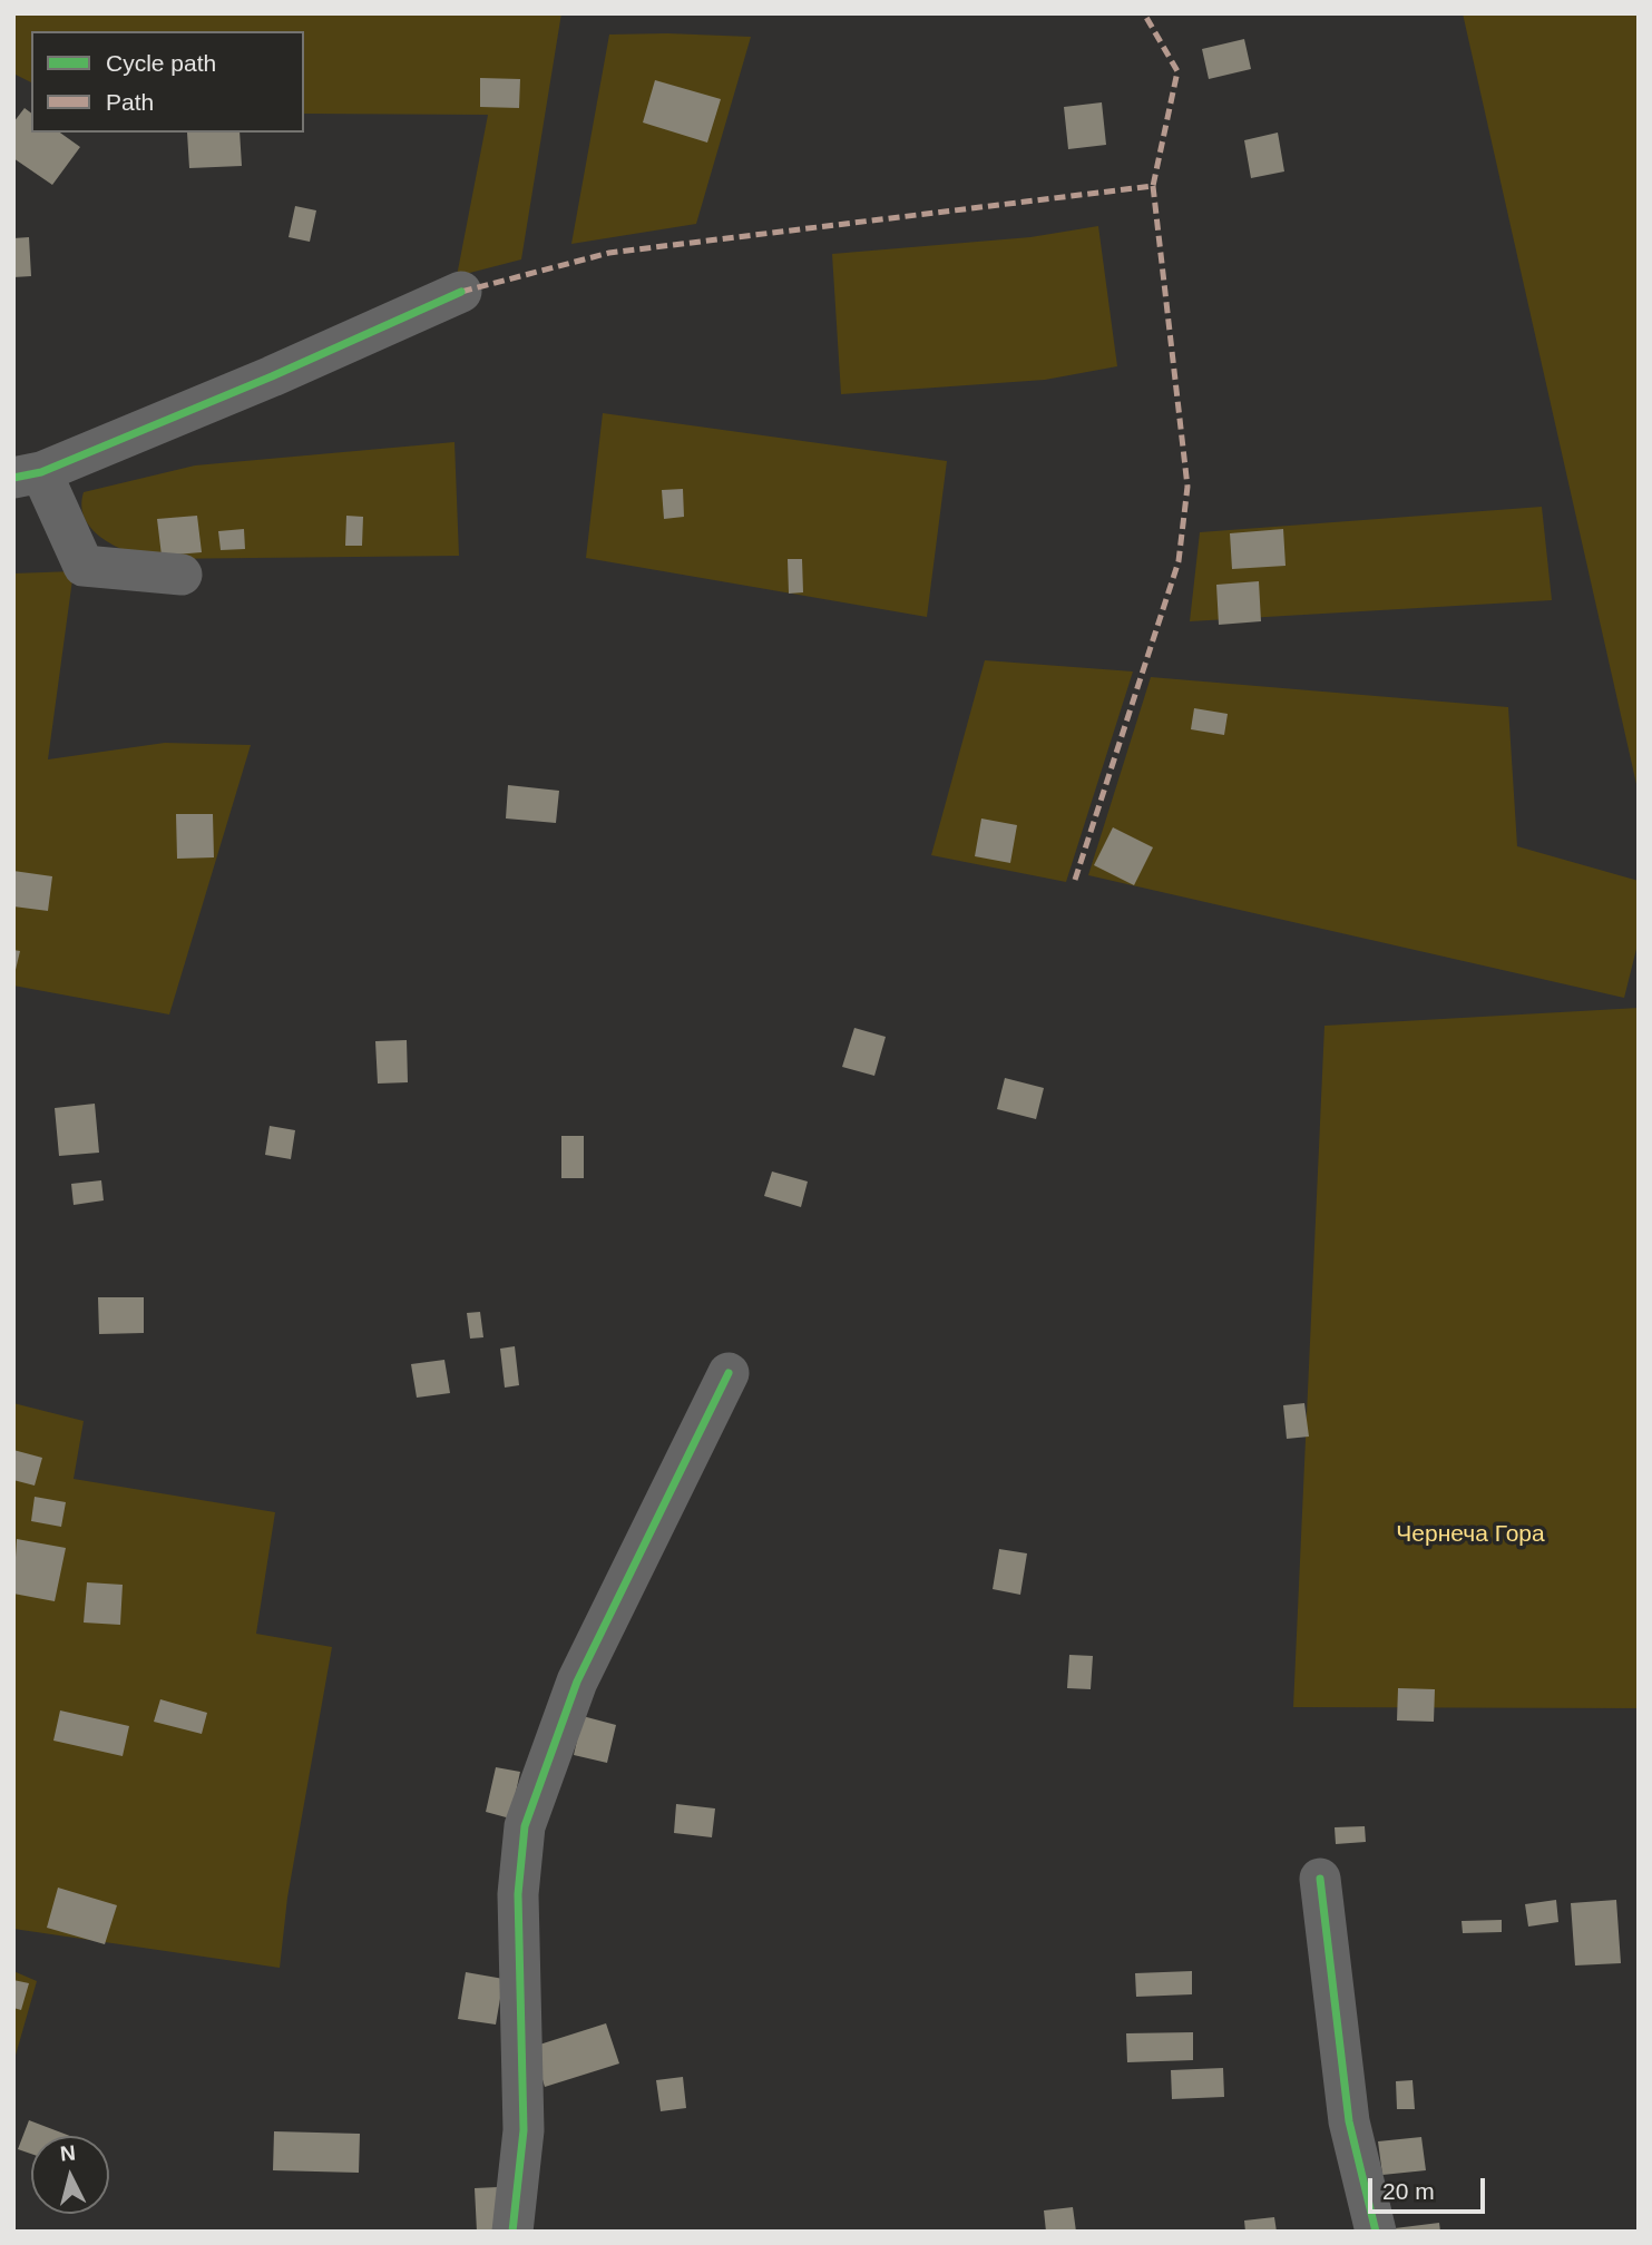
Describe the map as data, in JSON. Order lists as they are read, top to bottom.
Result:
{
  "parks": ["Чернеча Гора"],
  "legend": ["Cycle path", "Path"],
  "scale_bar": "20 m",
  "north": "top"
}
